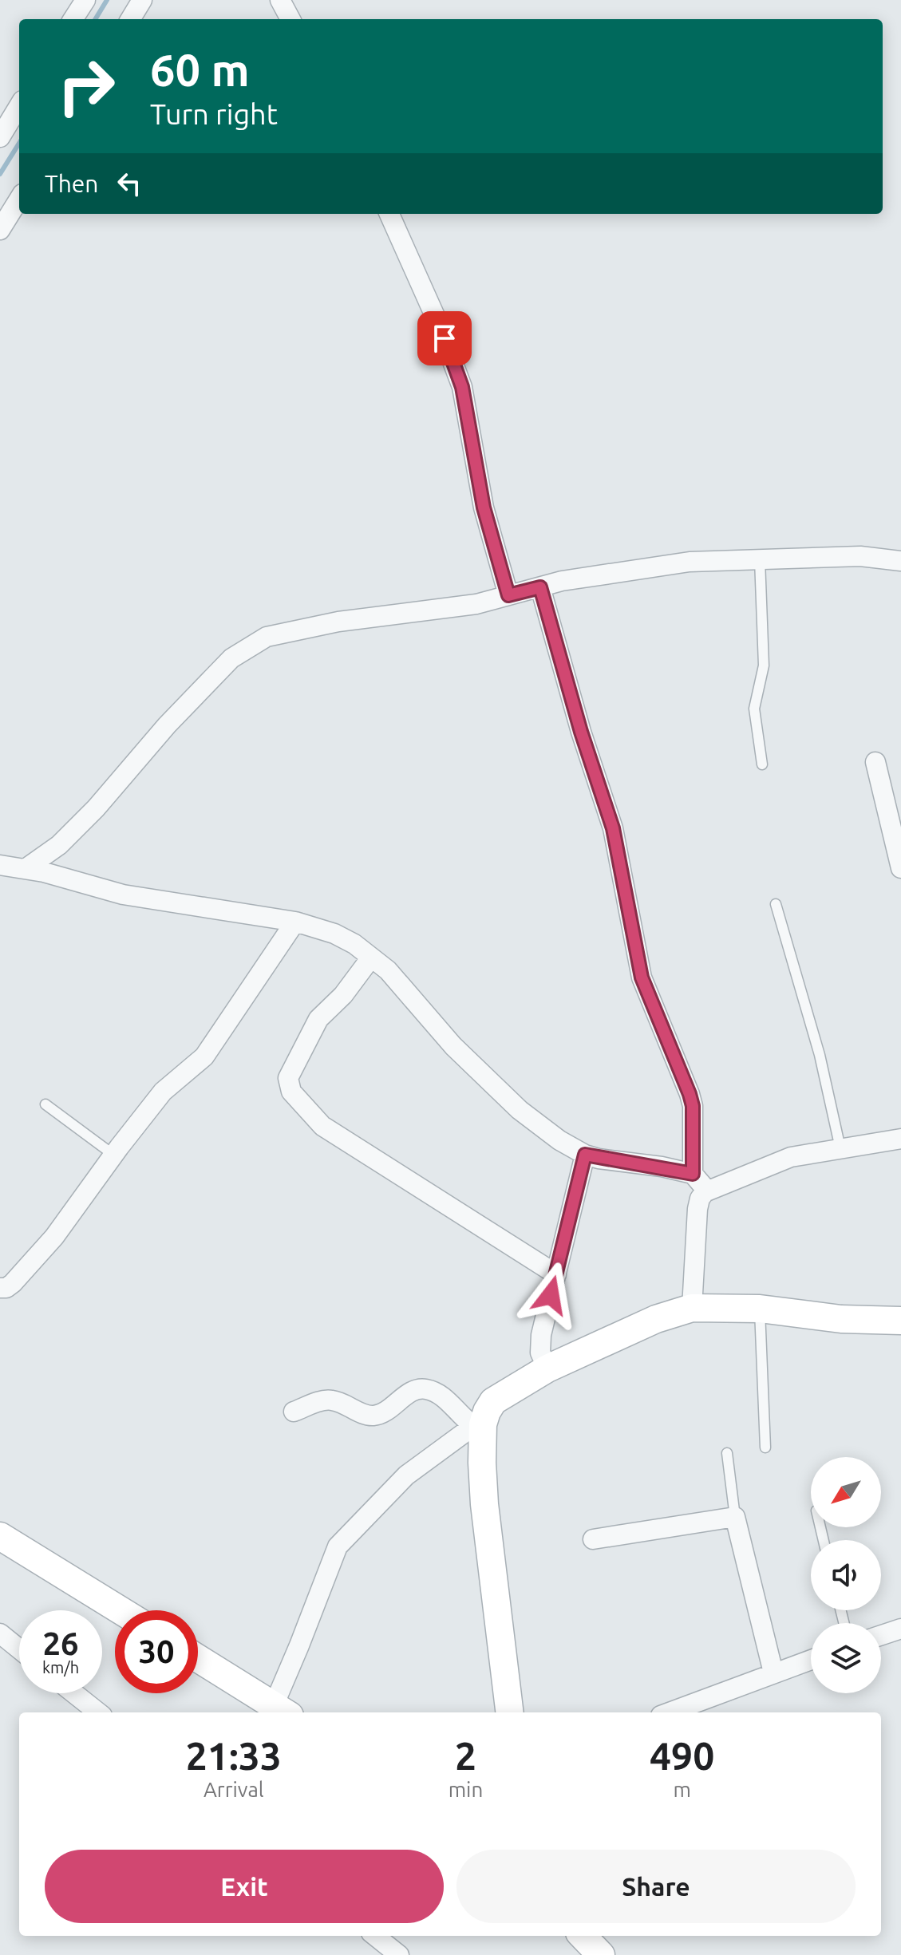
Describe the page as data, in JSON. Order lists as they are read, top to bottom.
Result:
{
  "north": "bottom left",
  "page": {
    "turn": ["60 m", "Turn right"],
    "then": "Then",
    "speed": "26 km/h",
    "limit": "30",
    "eta": [
      "21:33",
      "Arrival",
      "2",
      "min",
      "490",
      "m"
    ],
    "buttons": ["Exit", "Share"]
  }
}
